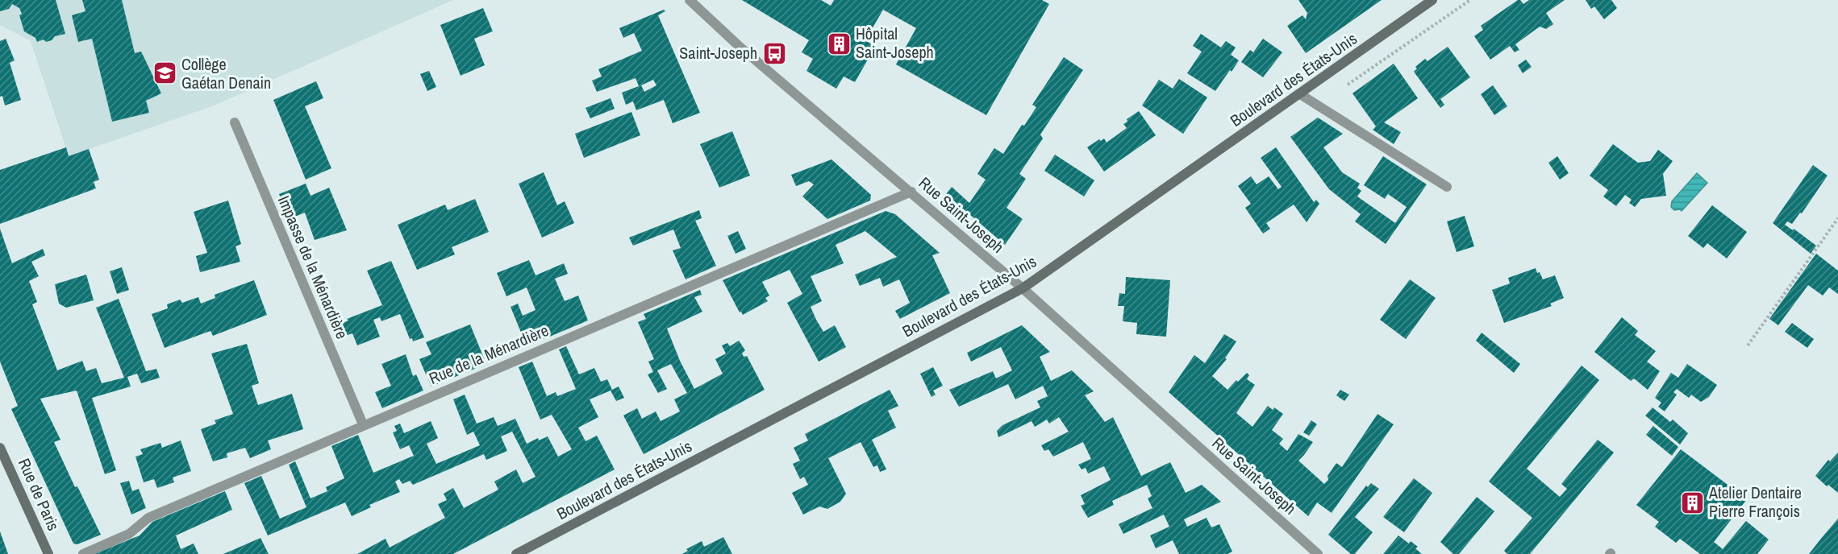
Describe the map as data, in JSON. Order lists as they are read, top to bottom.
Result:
{
  "streets": {
    "street": [
      "Boulevard des États-Unis",
      "Rue Saint-Joseph",
      "Impasse de la Ménardière",
      "Rue de la Ménardière",
      "Rue de Paris"
    ]
  },
  "crossings": [
    ["Boulevard des États-Unis", "Rue Saint-Joseph"],
    ["Rue Saint-Joseph", "Rue de la Ménardière"],
    ["Impasse de la Ménardière", "Rue de la Ménardière"]
  ],
  "places": {
    "building": ["Hôpital Saint-Joseph", "Atelier Dentaire Pierre François"],
    "bus stop": ["Saint-Joseph"],
    "school or university": ["Collège Gaétan Denain"]
  }
}
